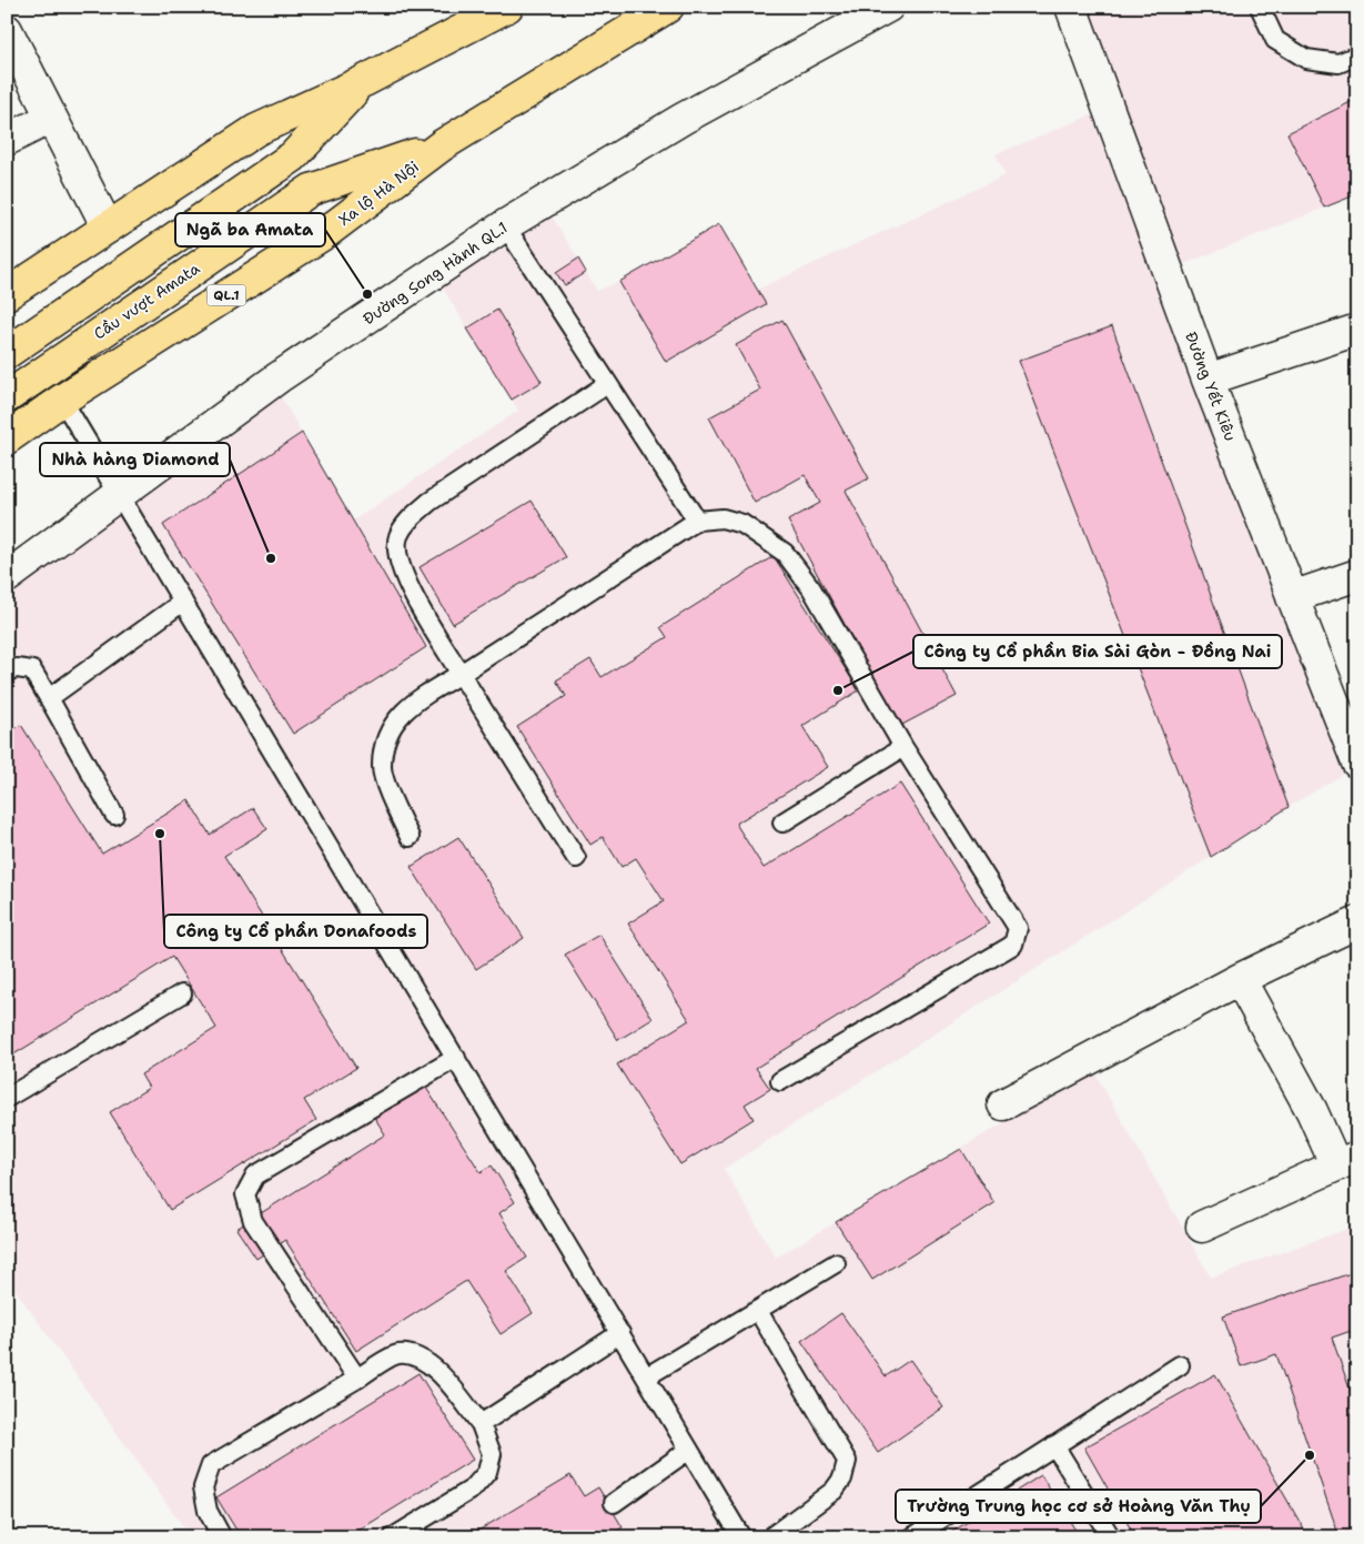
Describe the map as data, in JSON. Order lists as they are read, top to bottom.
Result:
{
  "streets": {
    "highway": ["Xa lộ Hà Nội", "QL.1", "Cầu vượt Amata"],
    "street": ["Đường Song Hành QL.1", "Đường Yết Kiêu"]
  },
  "crossings": [
    ["Xa lộ Hà Nội", "Cầu vượt Amata"]
  ],
  "places": [
    "Ngã ba Amata",
    "Nhà hàng Diamond",
    "Công ty Cổ phần Bia Sài Gòn - Đồng Nai",
    "Công ty Cổ phần Donafoods",
    "Trường Trung học cơ sở Hoàng Văn Thụ"
  ]
}
